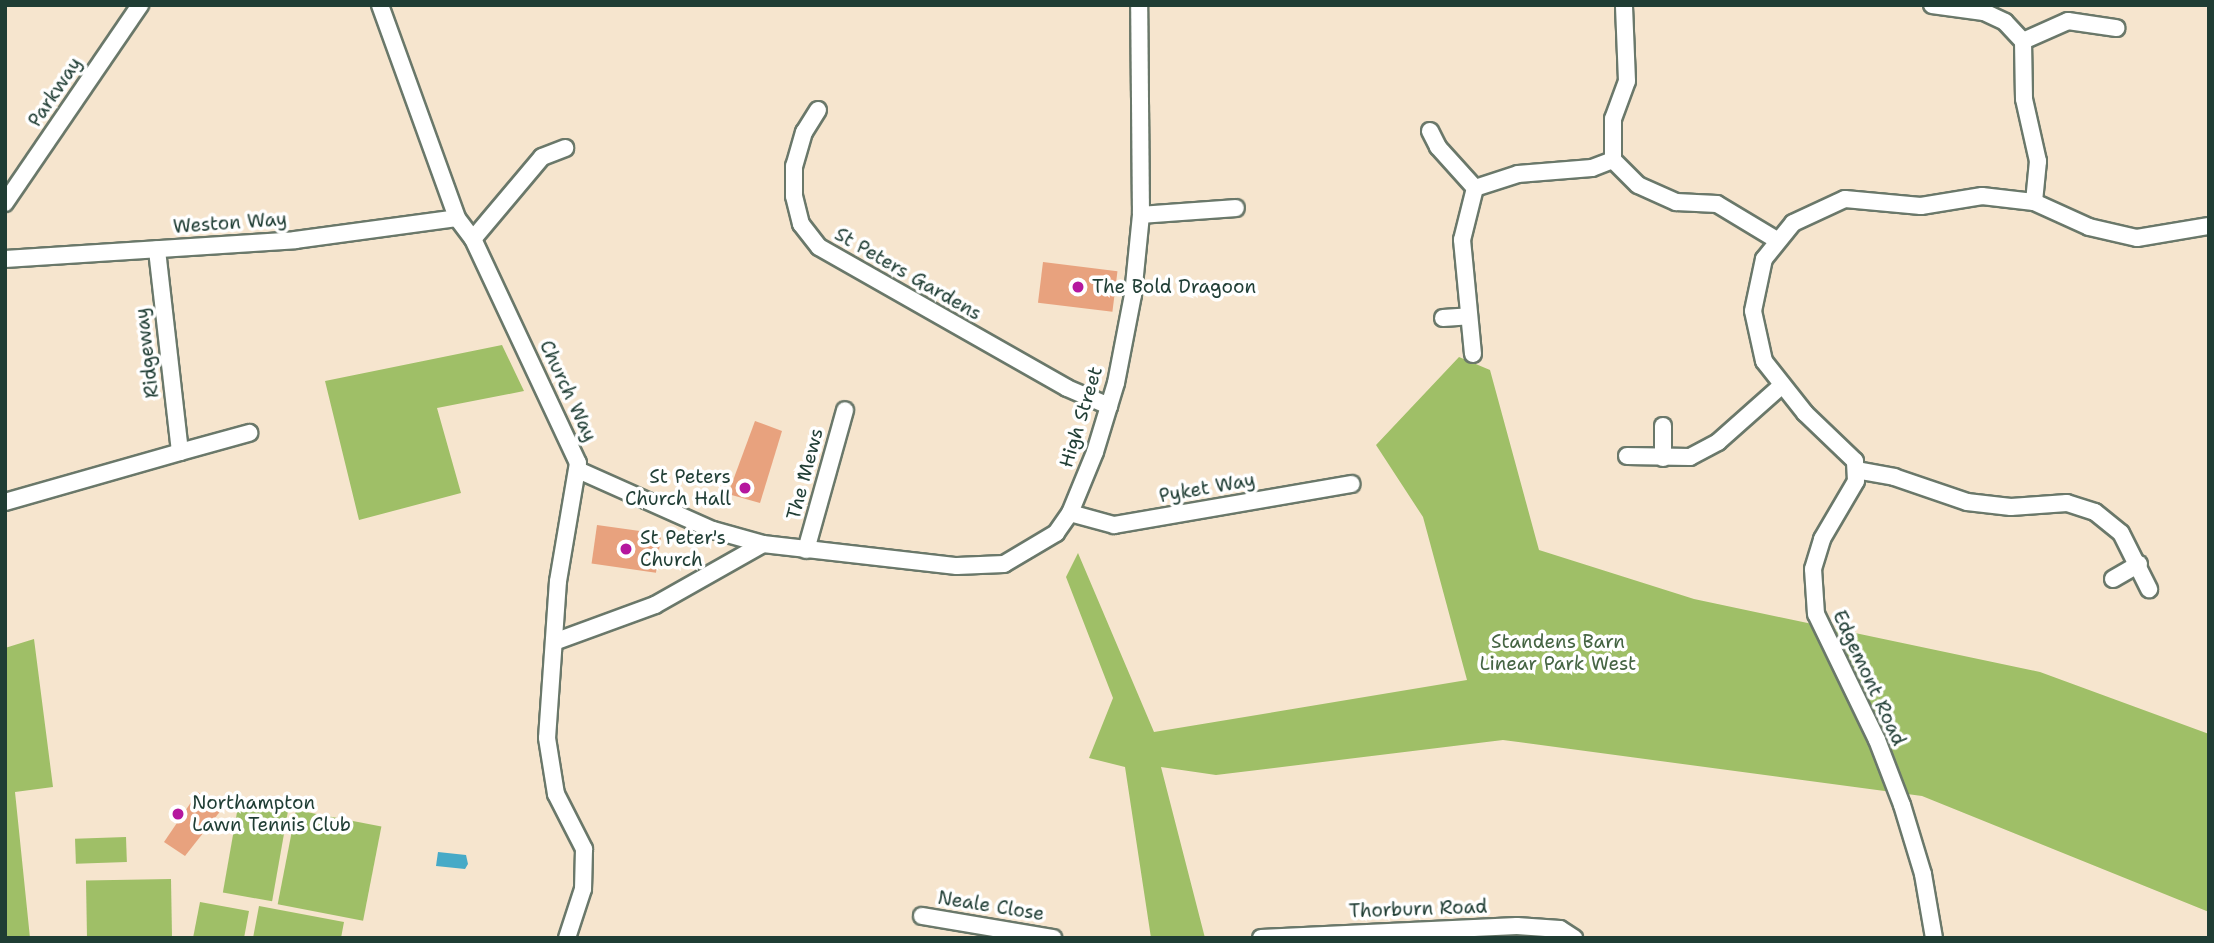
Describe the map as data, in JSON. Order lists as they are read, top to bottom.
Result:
{
  "streets": {
    "street": [
      "Parkway",
      "Weston Way",
      "St Peters Gardens",
      "Ridgeway",
      "Church Way",
      "High Street",
      "The Mews",
      "Pyket Way",
      "Edgemont Road",
      "Neale Close",
      "Thorburn Road"
    ]
  },
  "crossings": [
    ["Weston Way", "Ridgeway"],
    ["Weston Way", "Church Way"],
    ["St Peters Gardens", "High Street"],
    ["Church Way", "High Street"],
    ["High Street", "The Mews"],
    ["High Street", "Pyket Way"]
  ],
  "parks": ["Standens Barn Linear Park West"],
  "places": [
    "The Bold Dragoon",
    "St Peters Church Hall",
    "St Peter's Church",
    "Northampton Lawn Tennis Club"
  ]
}
